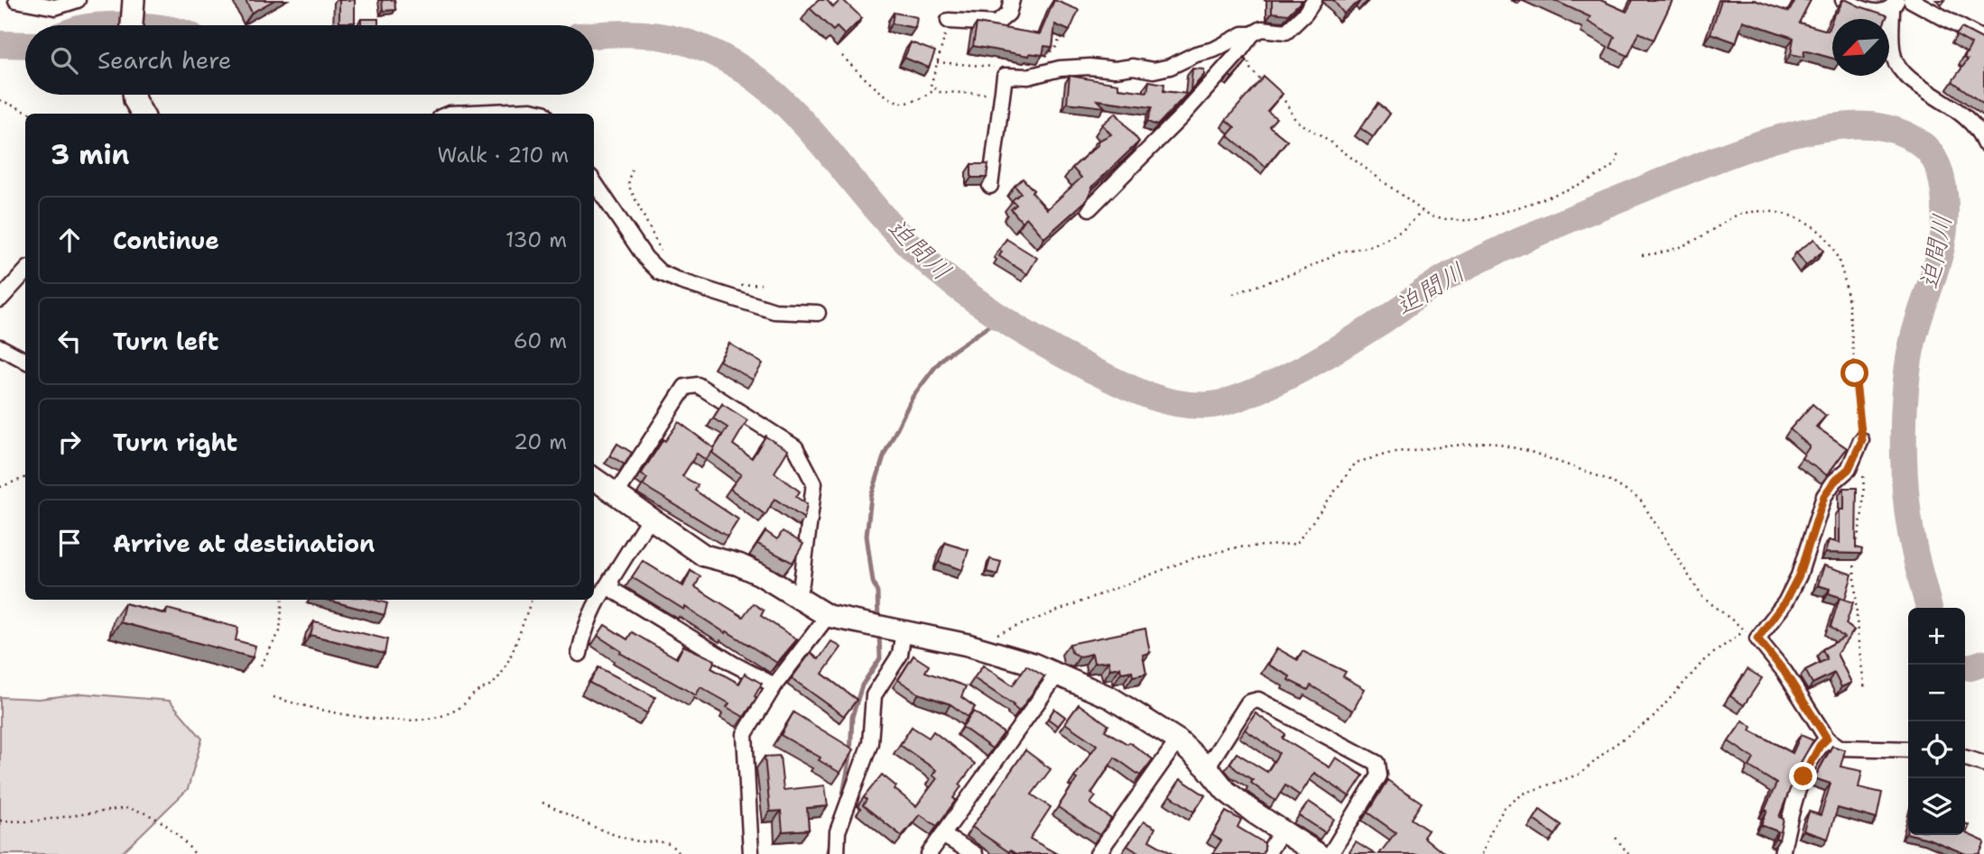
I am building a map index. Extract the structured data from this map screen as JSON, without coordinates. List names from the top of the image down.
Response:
{
  "water": ["迫間川"],
  "north": "bottom left",
  "page": {
    "search": "Search here",
    "heading": ["3 min", "Walk · 210 m"],
    "list": [
      ["Continue", "130 m"],
      ["Turn left", "60 m"],
      ["Turn right", "20 m"],
      "Arrive at destination"
    ],
    "map_buttons": ["+", "−"]
  }
}
